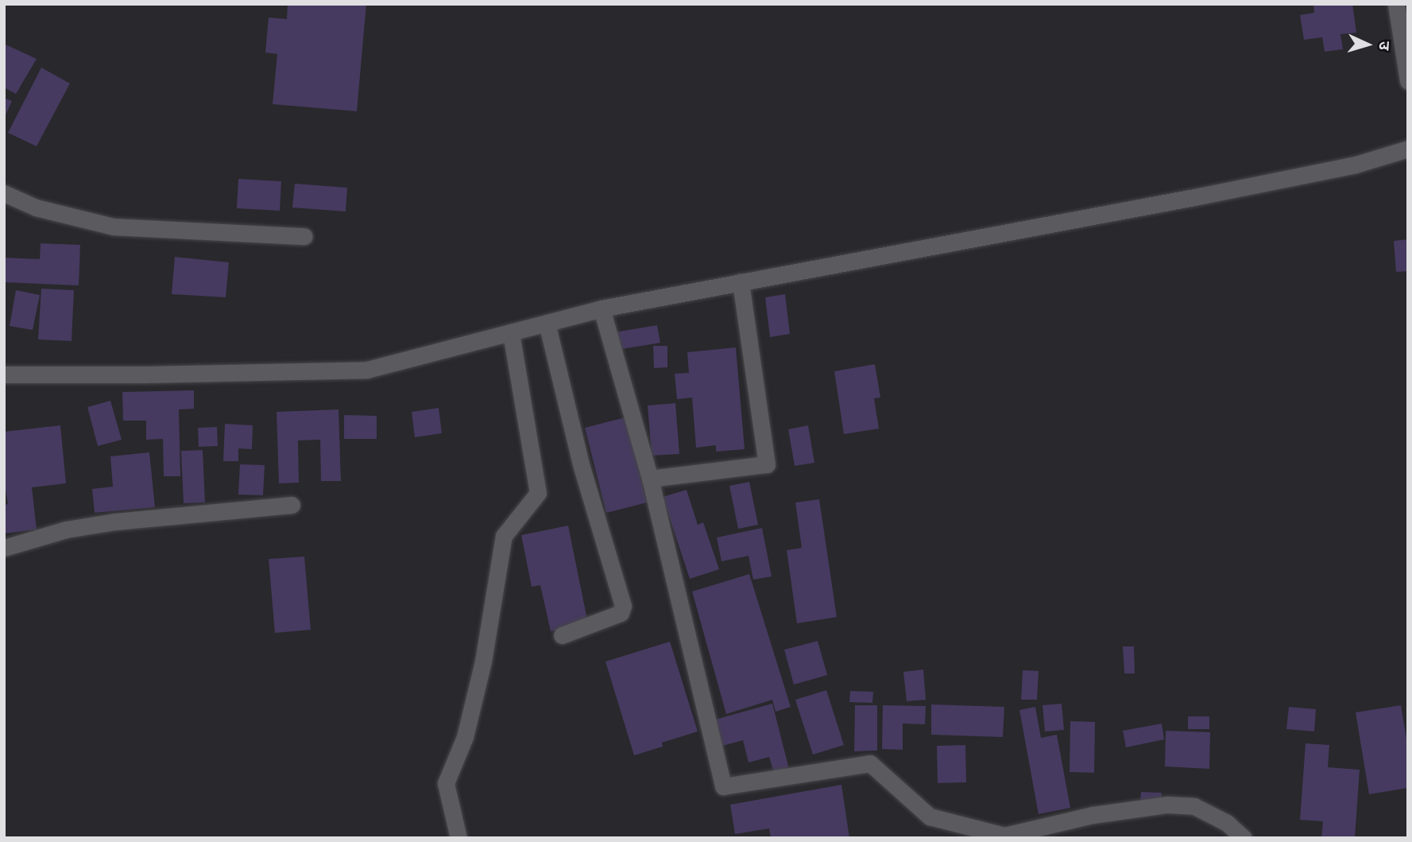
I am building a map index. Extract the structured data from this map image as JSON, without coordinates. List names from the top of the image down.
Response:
{
  "north": "right"
}
